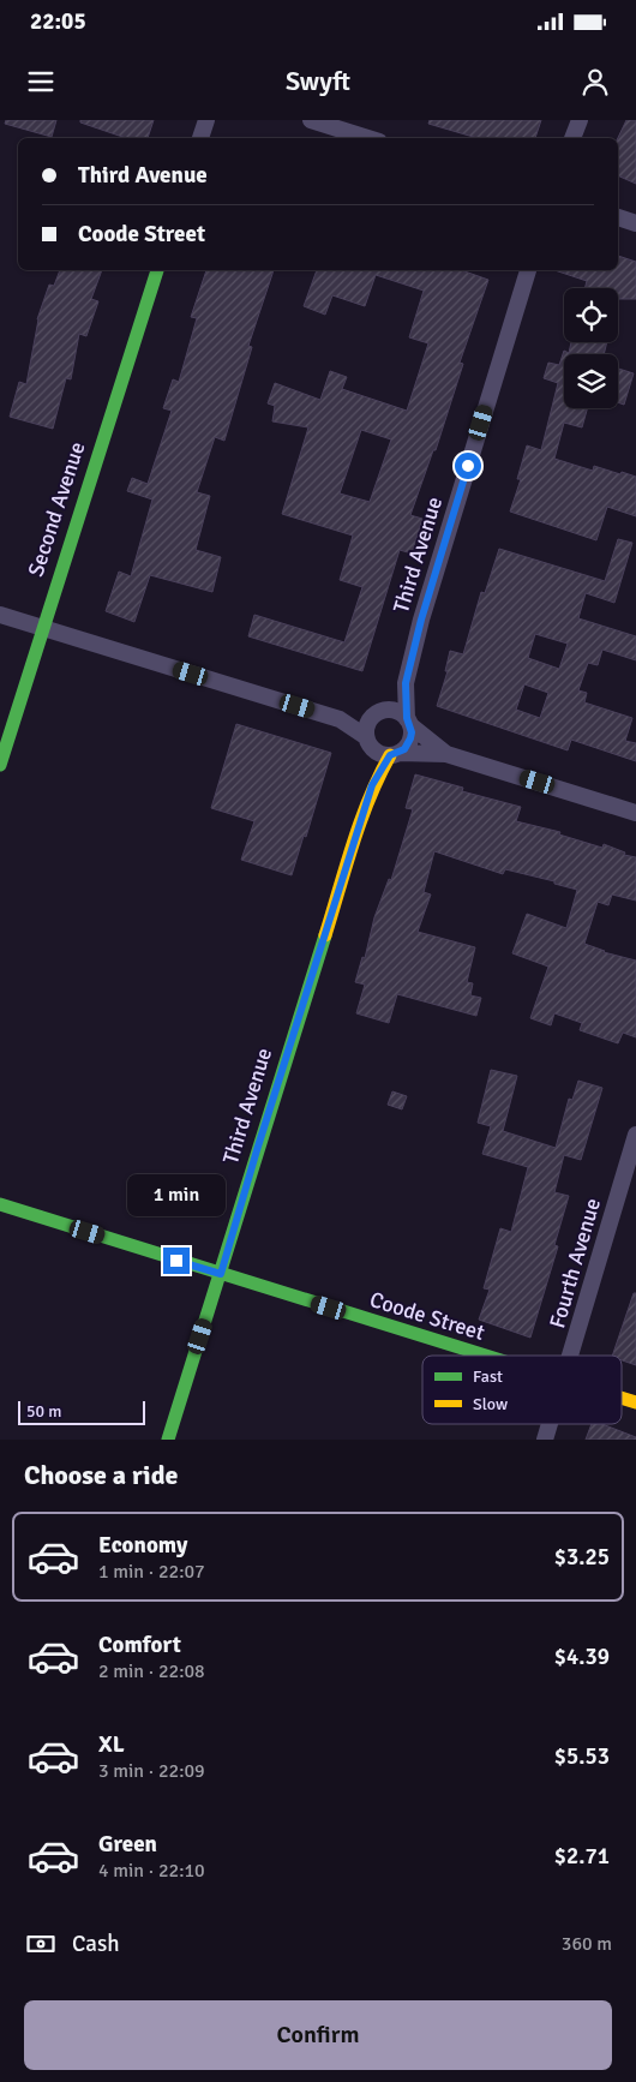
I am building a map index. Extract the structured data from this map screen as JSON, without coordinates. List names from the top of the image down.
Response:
{
  "streets": {
    "street": [
      "Second Avenue",
      "Third Avenue",
      "Fourth Avenue",
      "Coode Street"
    ]
  },
  "crossings": [
    ["Third Avenue", "Coode Street"]
  ],
  "legend": ["Fast", "Slow"],
  "scale_bar": "50 m",
  "page": {
    "status": "22:05",
    "header": "Swyft",
    "banner": ["Third Avenue", "Coode Street"],
    "bubble": "1 min",
    "scale": "50 m",
    "heading": "Choose a ride",
    "list": [
      {
        "name": "Economy",
        "note": "1 min · 22:07",
        "value": "$3.25"
      },
      {
        "name": "Comfort",
        "note": "2 min · 22:08",
        "value": "$4.39"
      },
      {
        "name": "XL",
        "note": "3 min · 22:09",
        "value": "$5.53"
      },
      {
        "name": "Green",
        "note": "4 min · 22:10",
        "value": "$2.71"
      }
    ],
    "pay": ["Cash", "360 m"],
    "buttons": "Confirm"
  }
}
